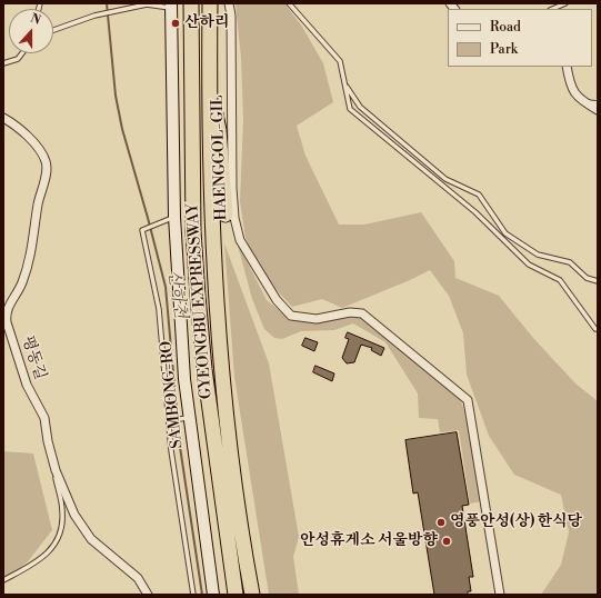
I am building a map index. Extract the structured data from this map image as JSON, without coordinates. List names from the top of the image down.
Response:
{
  "streets": {
    "highway": ["GYEONGBU EXPRESSWAY"],
    "main road": ["SAMBONG-RO"],
    "street": ["HAENGGOL-GIL", "평동길"]
  },
  "water": ["산하천"],
  "places": ["산하리", "영풍안성(상) 한식당", "안성휴게소 서울방향"],
  "legend": ["Road", "Park"],
  "north": "top"
}
